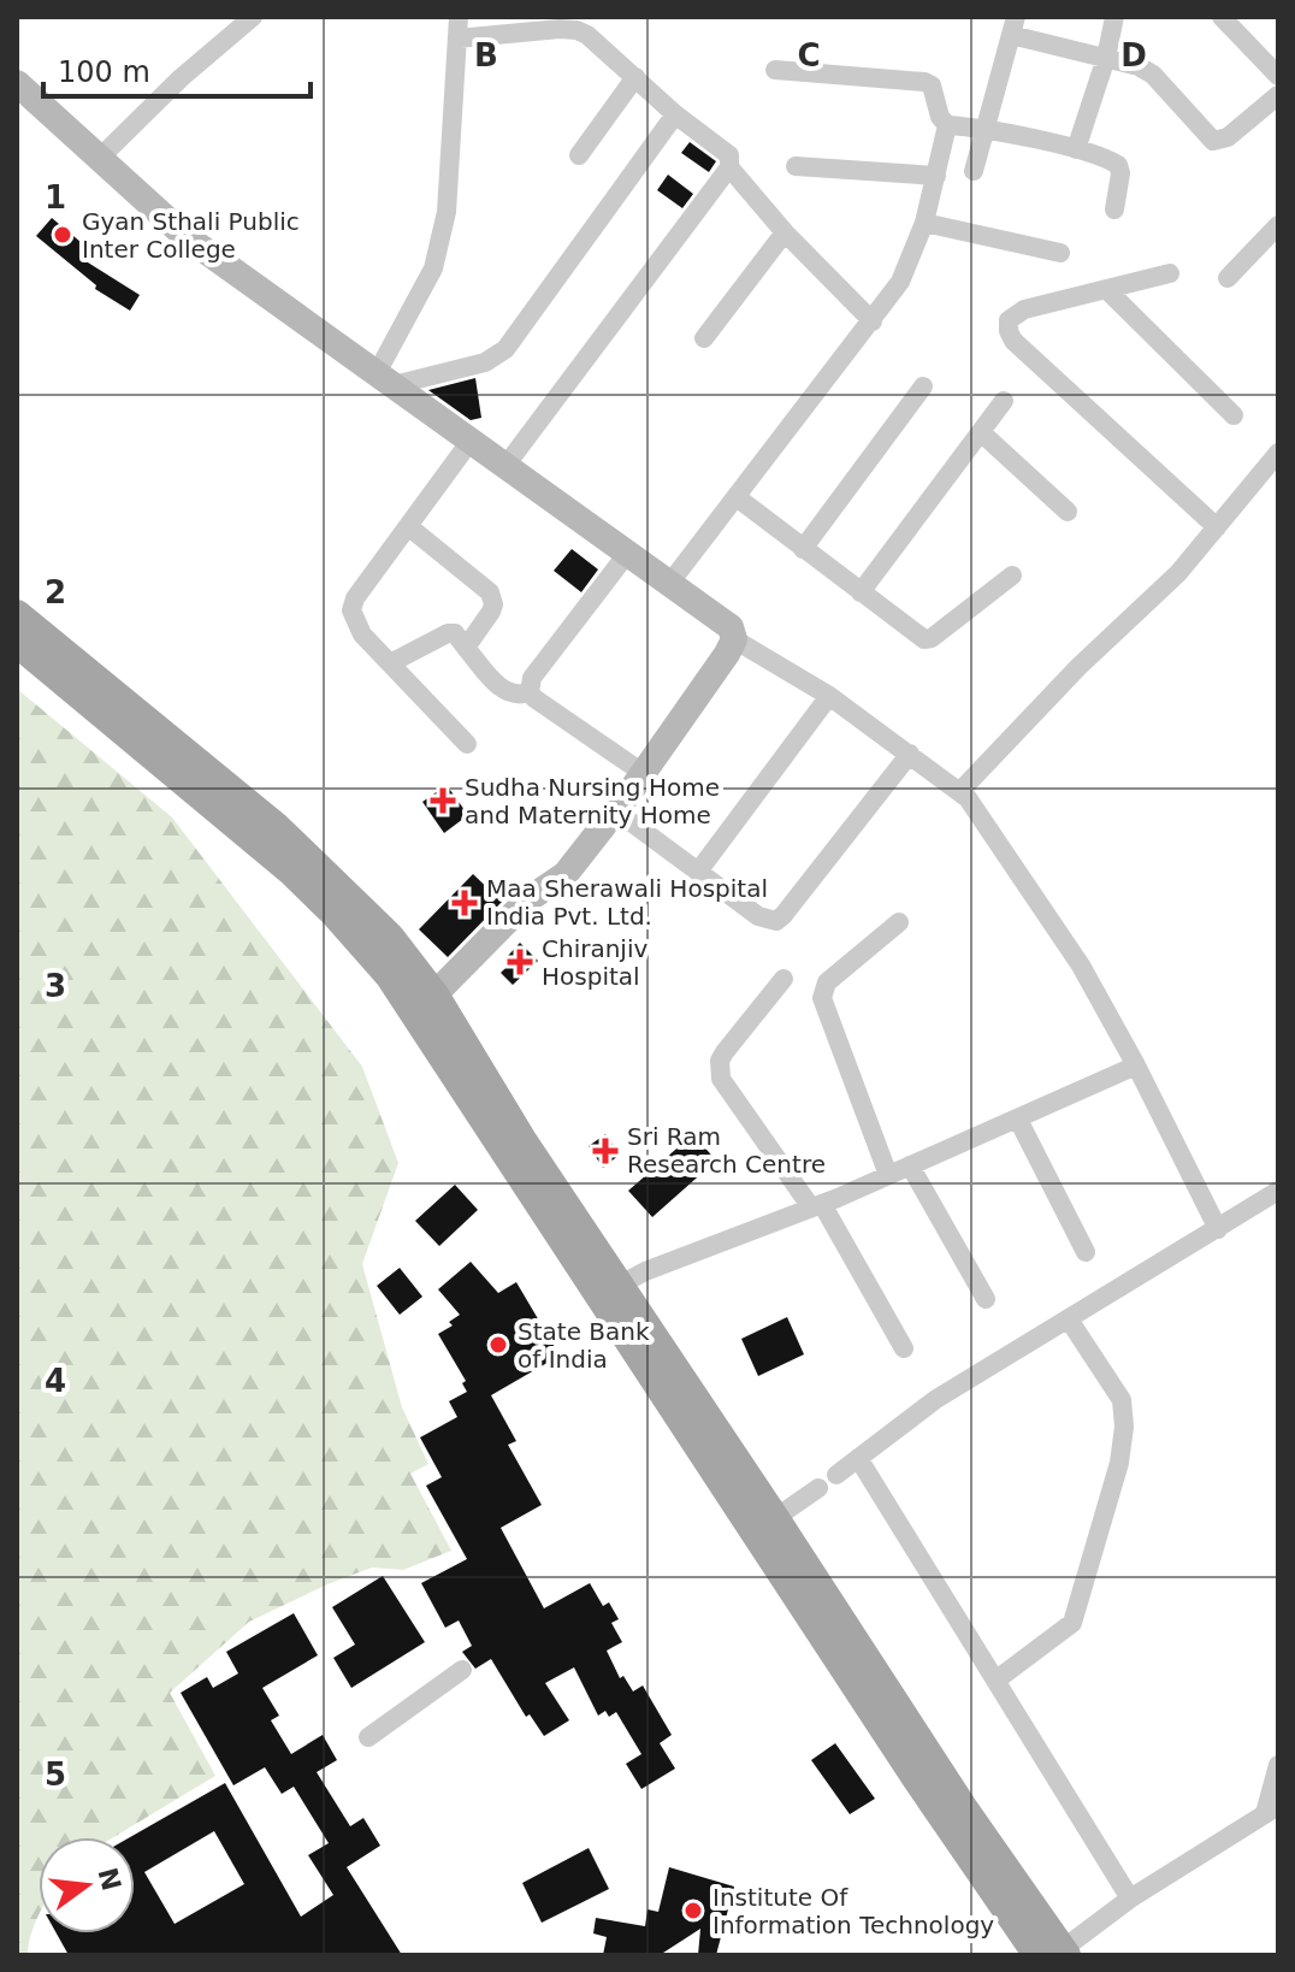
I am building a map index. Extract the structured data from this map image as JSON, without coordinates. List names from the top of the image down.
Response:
{
  "places": {
    "other": ["Gyan Sthali Public Inter College", "State Bank of India", "Institute Of Information Technology"],
    "health": [
      "Sudha Nursing Home and Maternity Home",
      "Maa Sherawali Hospital India Pvt. Ltd.",
      "Chiranjiv Hospital",
      "Sri Ram Research Centre"
    ]
  },
  "scale_bar": "100 m",
  "north": "right",
  "grid": {
    "columns": ["B", "C", "D"],
    "rows": [
      "1",
      "2",
      "3",
      "4",
      "5"
    ]
  }
}
